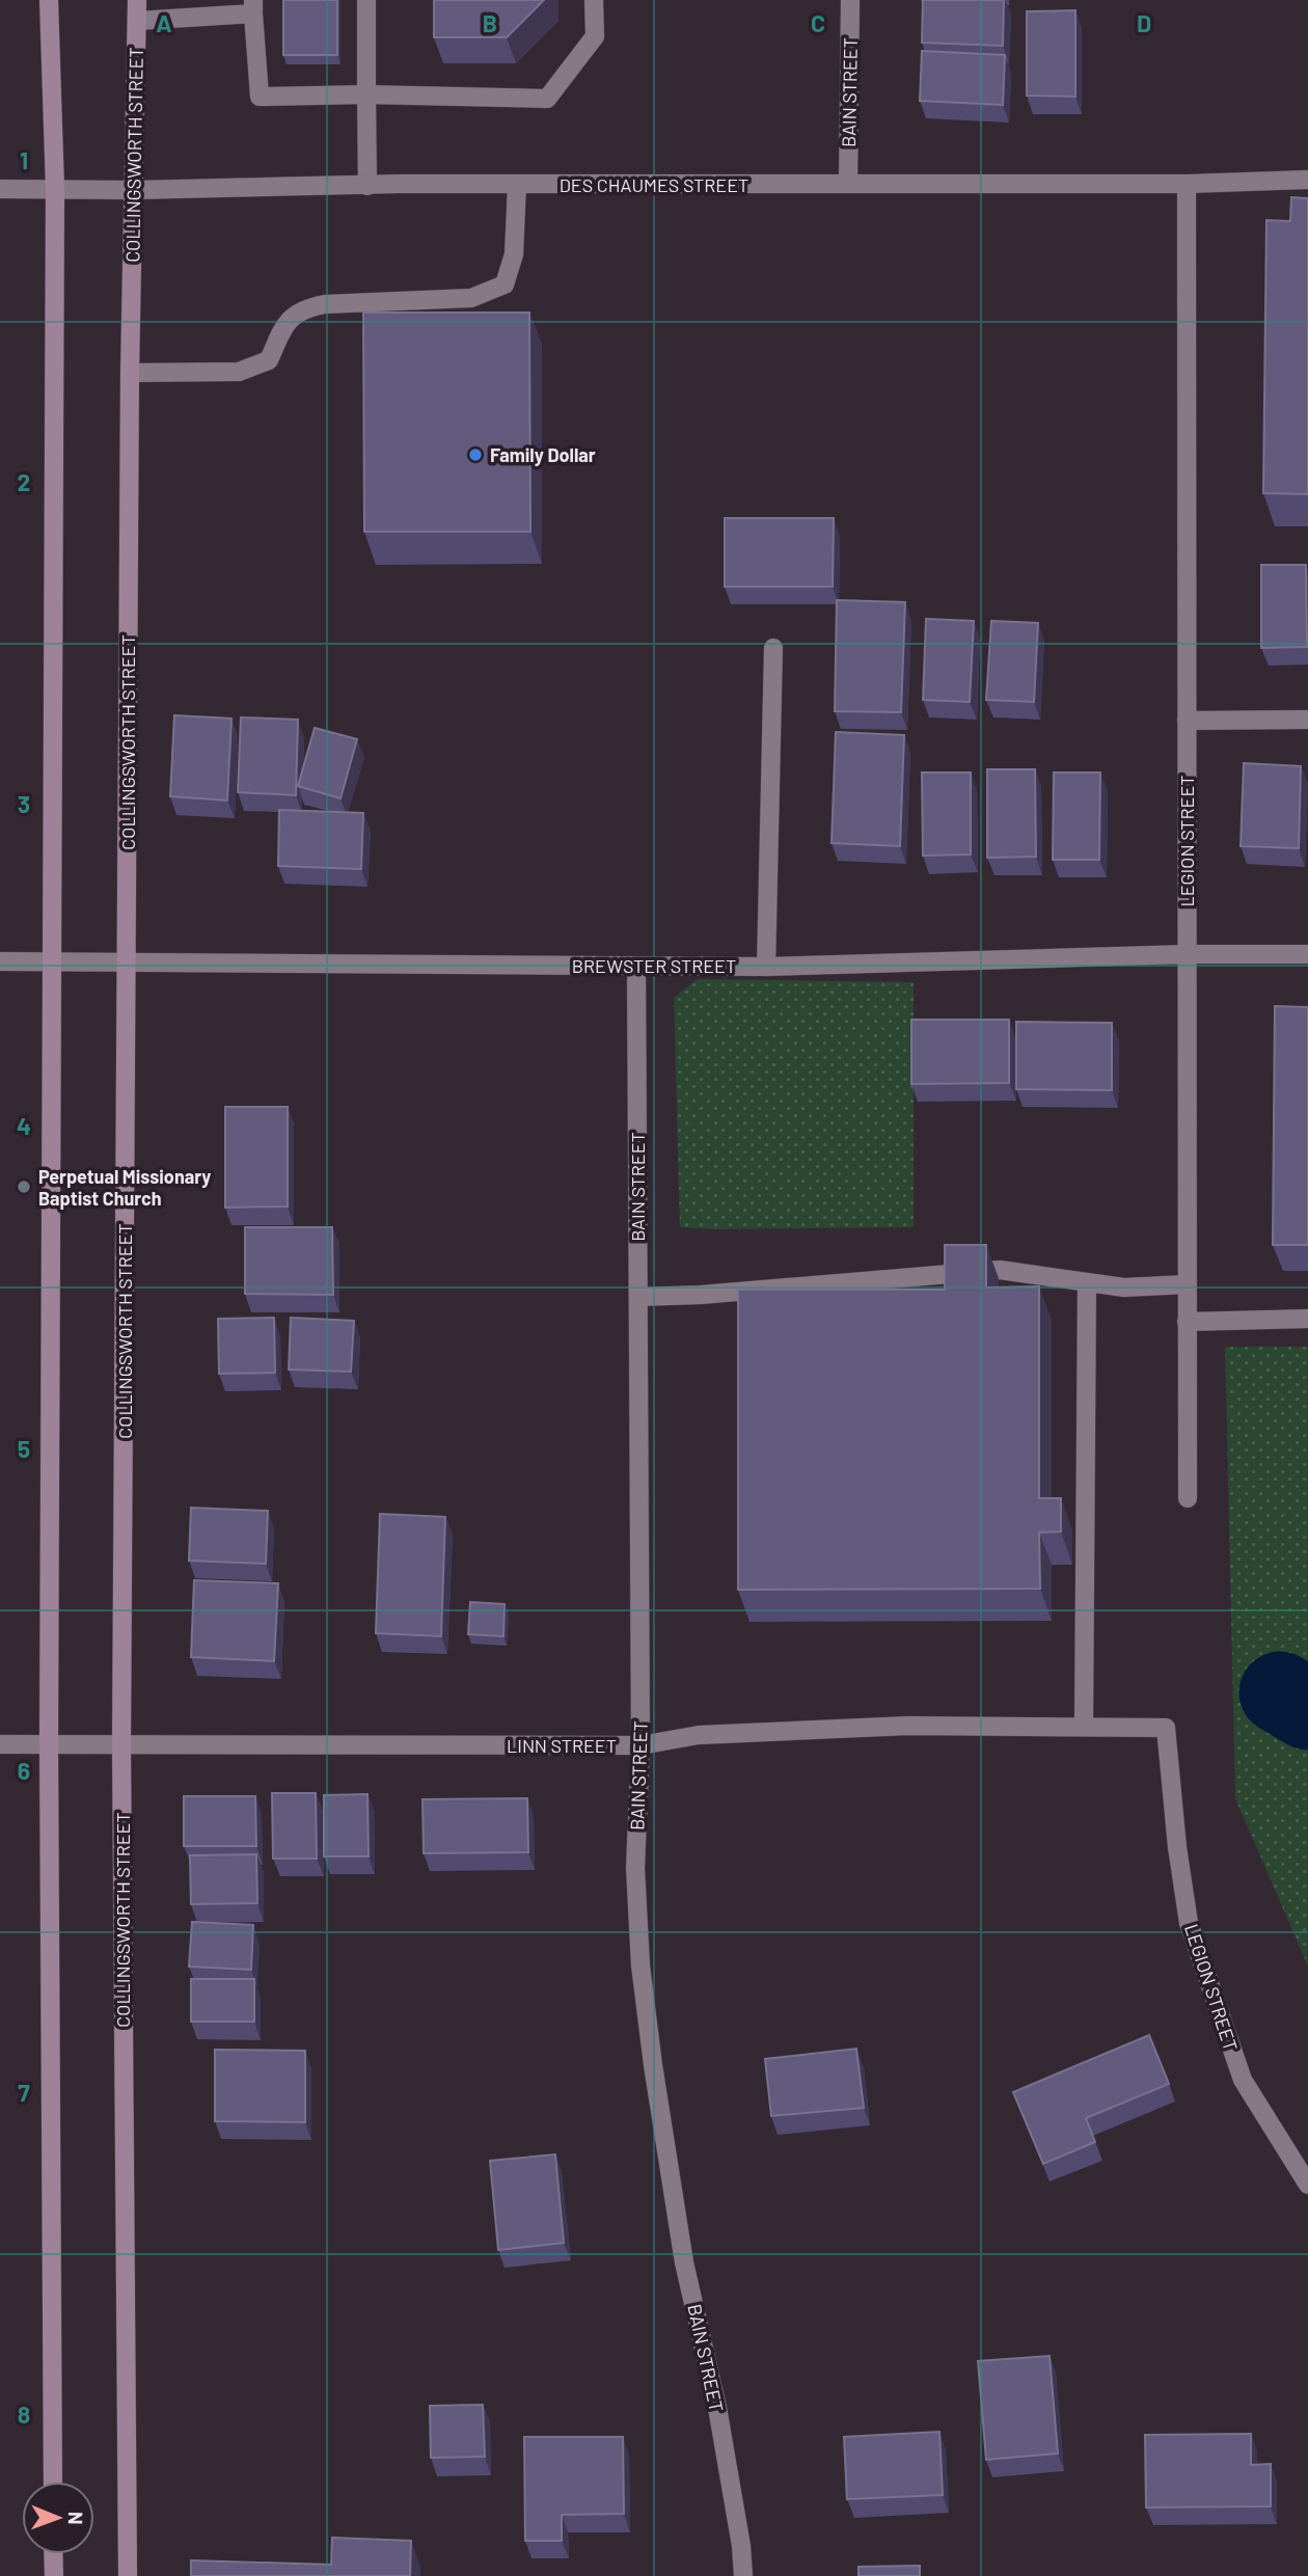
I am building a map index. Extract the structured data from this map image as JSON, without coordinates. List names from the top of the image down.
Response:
{
  "streets": {
    "main road": ["COLLINGSWORTH STREET"],
    "street": [
      "BAIN STREET",
      "DES CHAUMES STREET",
      "LEGION STREET",
      "BREWSTER STREET",
      "LINN STREET"
    ]
  },
  "crossings": [
    ["BAIN STREET", "DES CHAUMES STREET"],
    ["BAIN STREET", "BREWSTER STREET"],
    ["BAIN STREET", "LINN STREET"],
    ["COLLINGSWORTH STREET", "DES CHAUMES STREET"],
    ["COLLINGSWORTH STREET", "BREWSTER STREET"],
    ["COLLINGSWORTH STREET", "LINN STREET"],
    ["DES CHAUMES STREET", "LEGION STREET"],
    ["LEGION STREET", "BREWSTER STREET"],
    ["LEGION STREET", "LINN STREET"]
  ],
  "places": ["Family Dollar", "Perpetual Missionary Baptist Church"],
  "north": "right",
  "grid": {
    "columns": [
      "A",
      "B",
      "C",
      "D"
    ],
    "rows": [
      "1",
      "2",
      "3",
      "4",
      "5",
      "6",
      "7",
      "8"
    ]
  }
}
